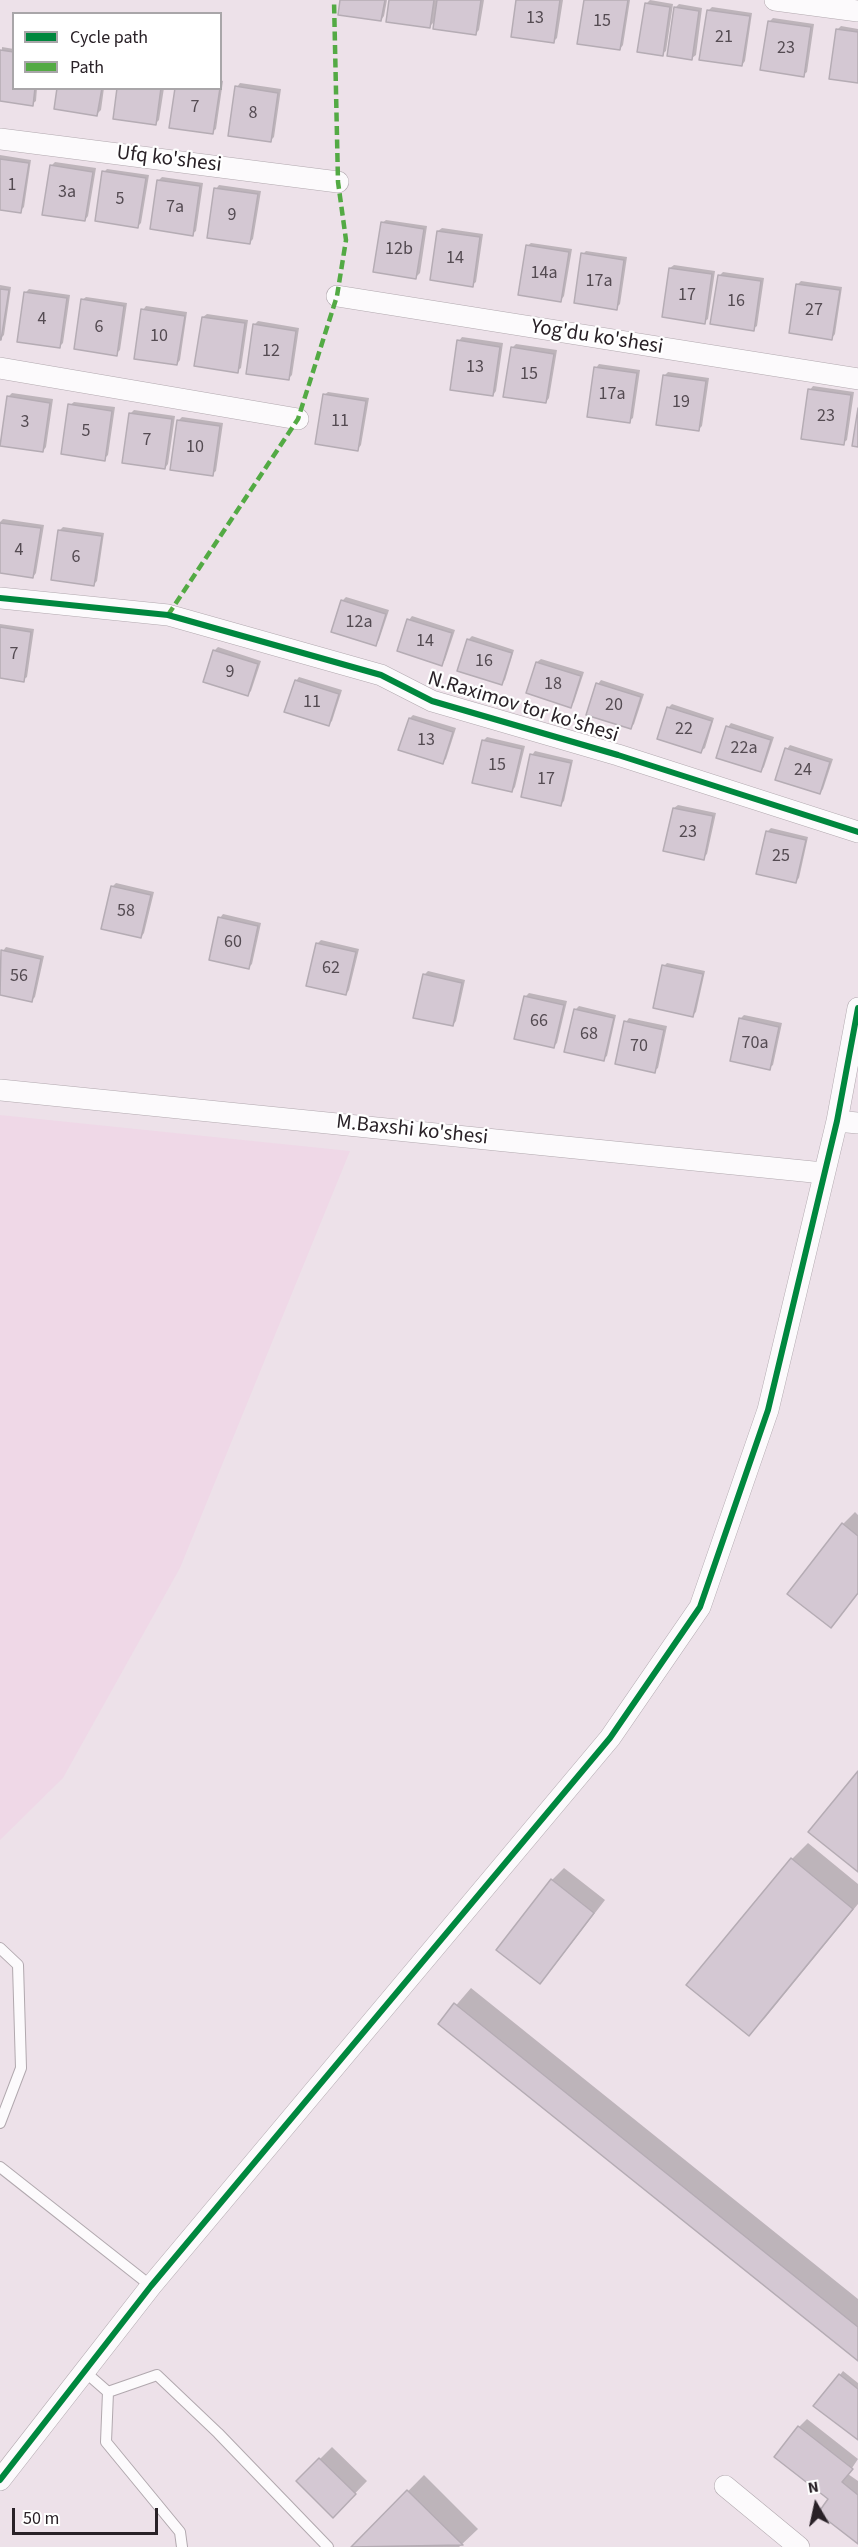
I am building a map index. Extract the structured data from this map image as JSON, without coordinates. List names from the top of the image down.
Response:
{
  "streets": {
    "street": [
      "Ufq ko'shesi",
      "Yog'du ko'shesi",
      "N.Raximov tor ko'shesi",
      "M.Baxshi ko'shesi"
    ]
  },
  "house_numbers": [
    "13",
    "15",
    "21",
    "23",
    "7",
    "8",
    "1",
    "3a",
    "5",
    "7a",
    "9",
    "12b",
    "14",
    "14a",
    "17a",
    "17",
    "16",
    "27",
    "4",
    "6",
    "10",
    "12",
    "13",
    "15",
    "17a",
    "19",
    "23",
    "11",
    "3",
    "5",
    "7",
    "10",
    "4",
    "6",
    "12a",
    "14",
    "7",
    "16",
    "9",
    "18",
    "11",
    "20",
    "22",
    "13",
    "22a",
    "15",
    "24",
    "17",
    "23",
    "25",
    "58",
    "60",
    "62",
    "56",
    "66",
    "68",
    "70a",
    "70"
  ],
  "legend": ["Cycle path", "Path"],
  "scale_bar": "50 m",
  "north": "top"
}
